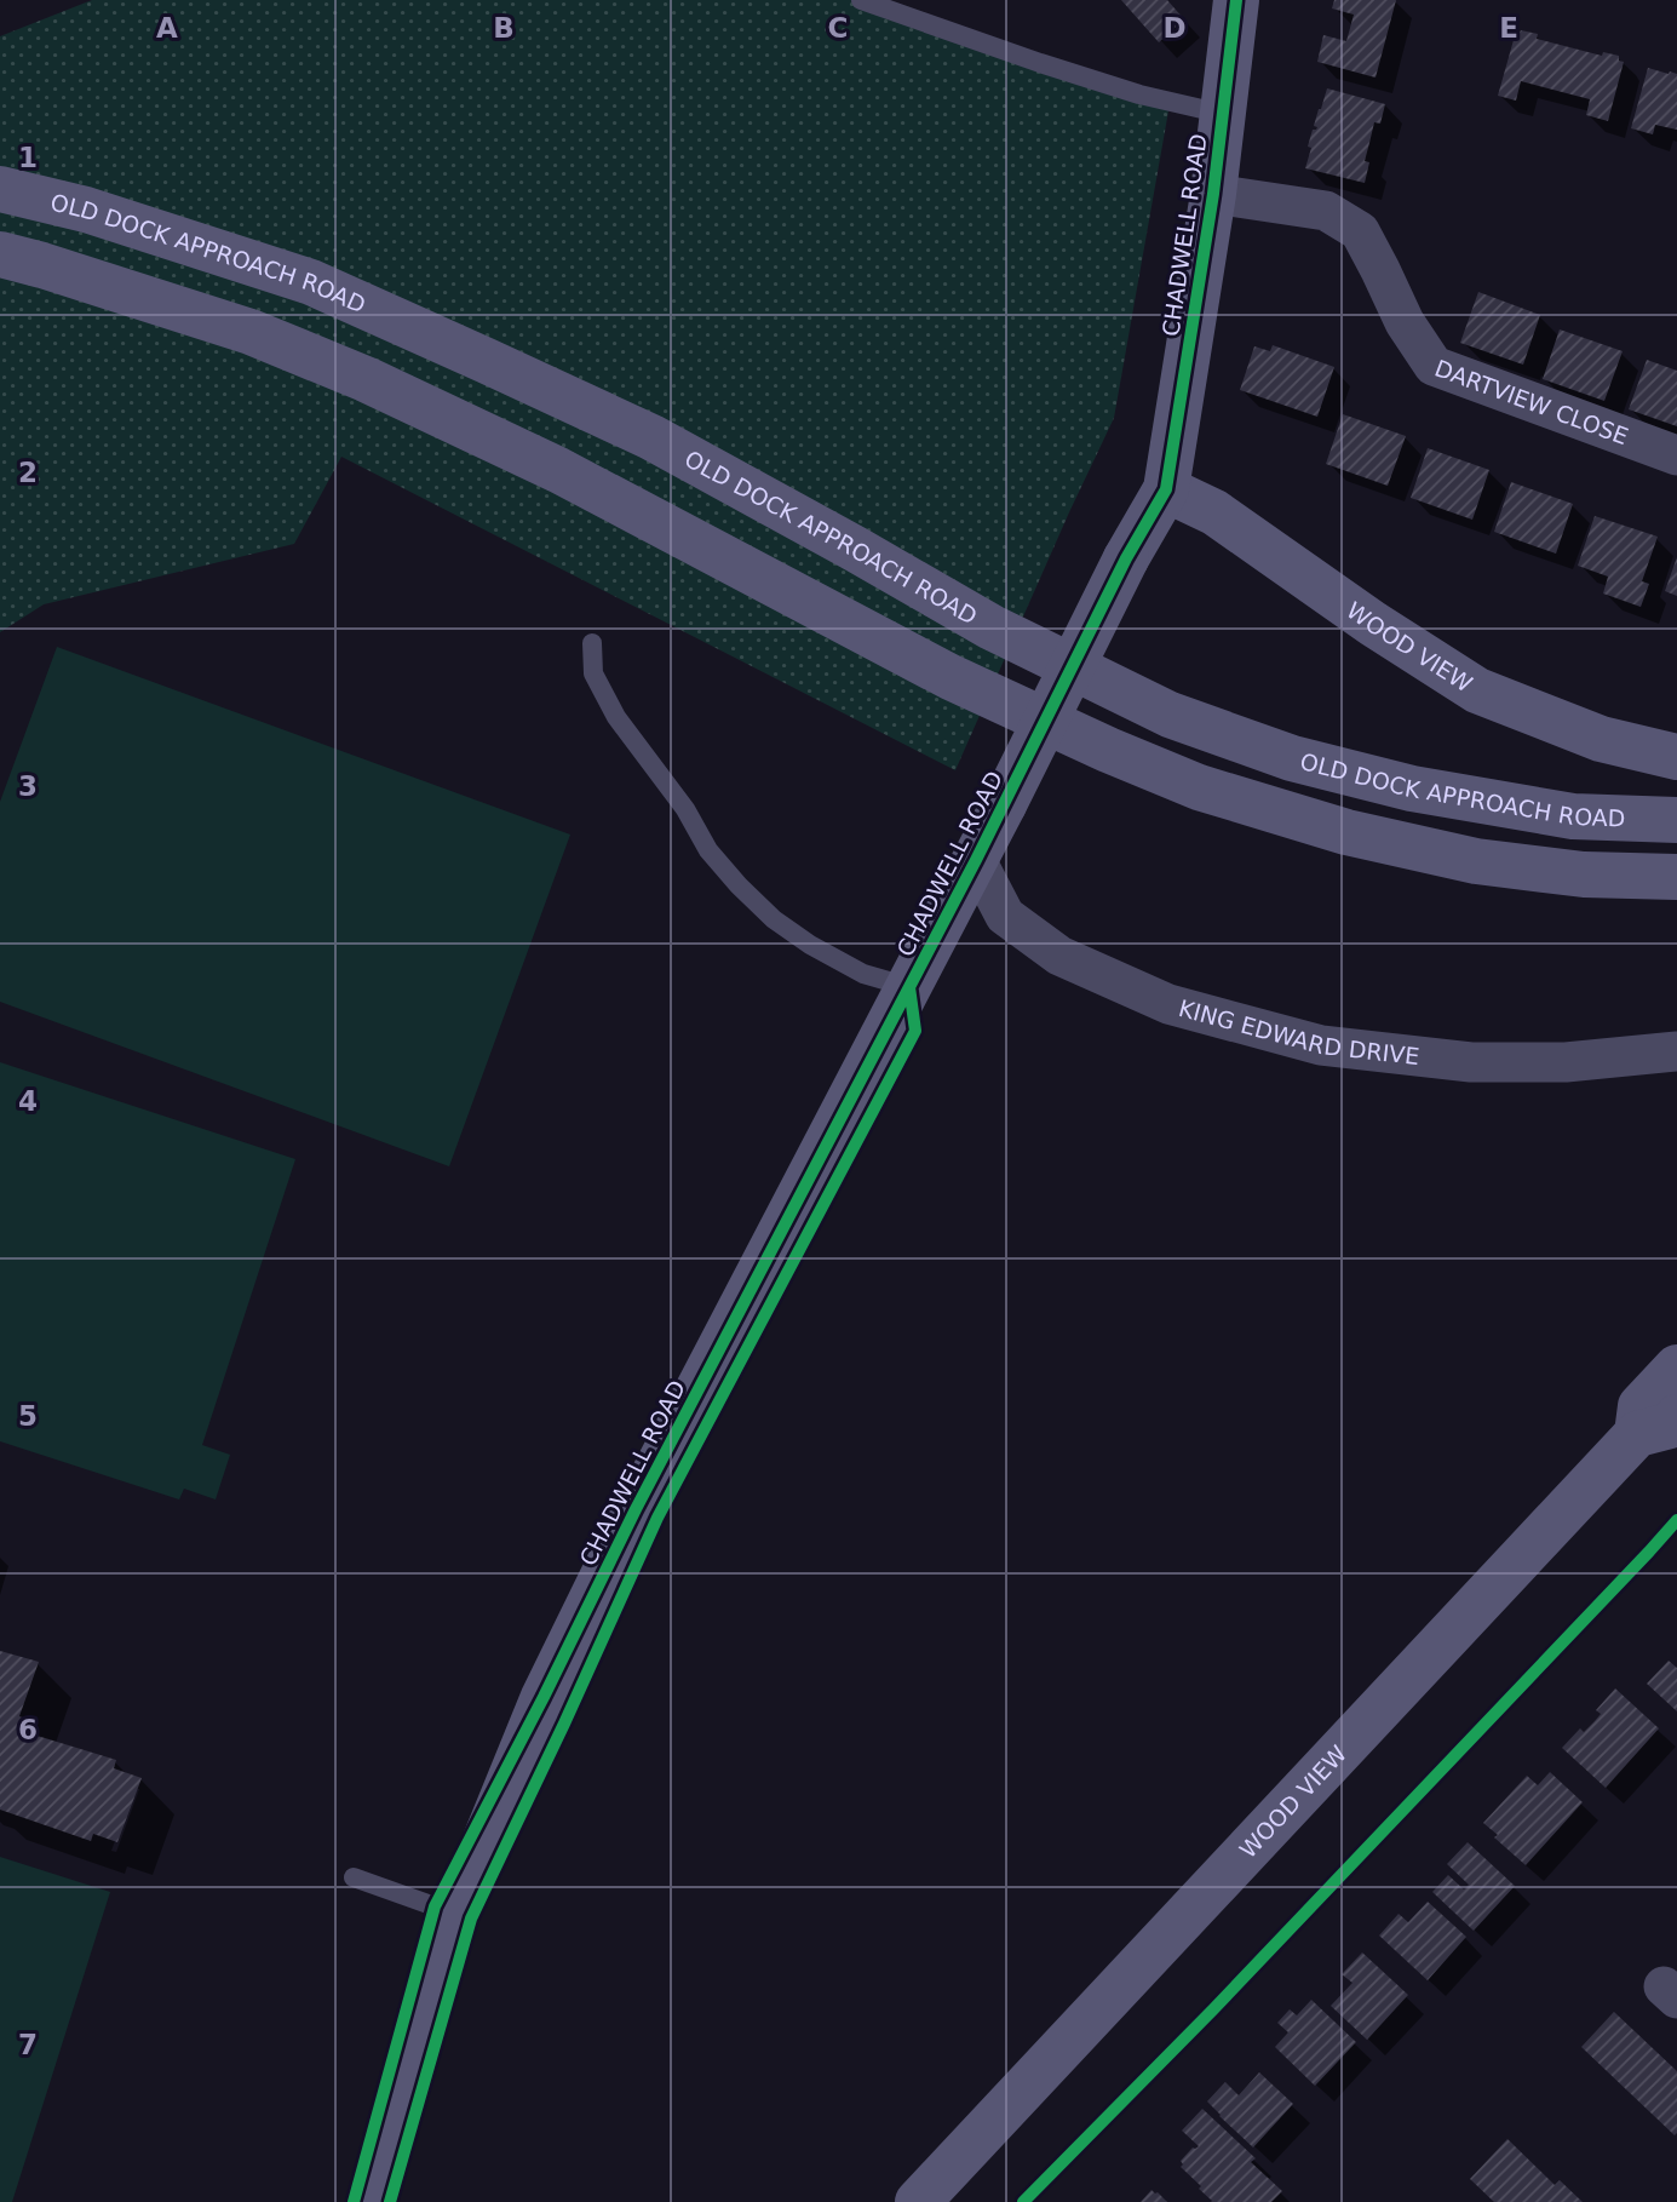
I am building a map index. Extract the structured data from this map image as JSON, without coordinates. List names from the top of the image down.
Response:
{
  "streets": {
    "street": [
      "CHADWELL ROAD",
      "OLD DOCK APPROACH ROAD",
      "DARTVIEW CLOSE",
      "WOOD VIEW",
      "KING EDWARD DRIVE"
    ]
  },
  "crossings": [
    ["CHADWELL ROAD", "DARTVIEW CLOSE"],
    ["CHADWELL ROAD", "WOOD VIEW"],
    ["CHADWELL ROAD", "KING EDWARD DRIVE"]
  ],
  "grid": {
    "columns": [
      "A",
      "B",
      "C",
      "D",
      "E"
    ],
    "rows": [
      "1",
      "2",
      "3",
      "4",
      "5",
      "6",
      "7"
    ]
  }
}
